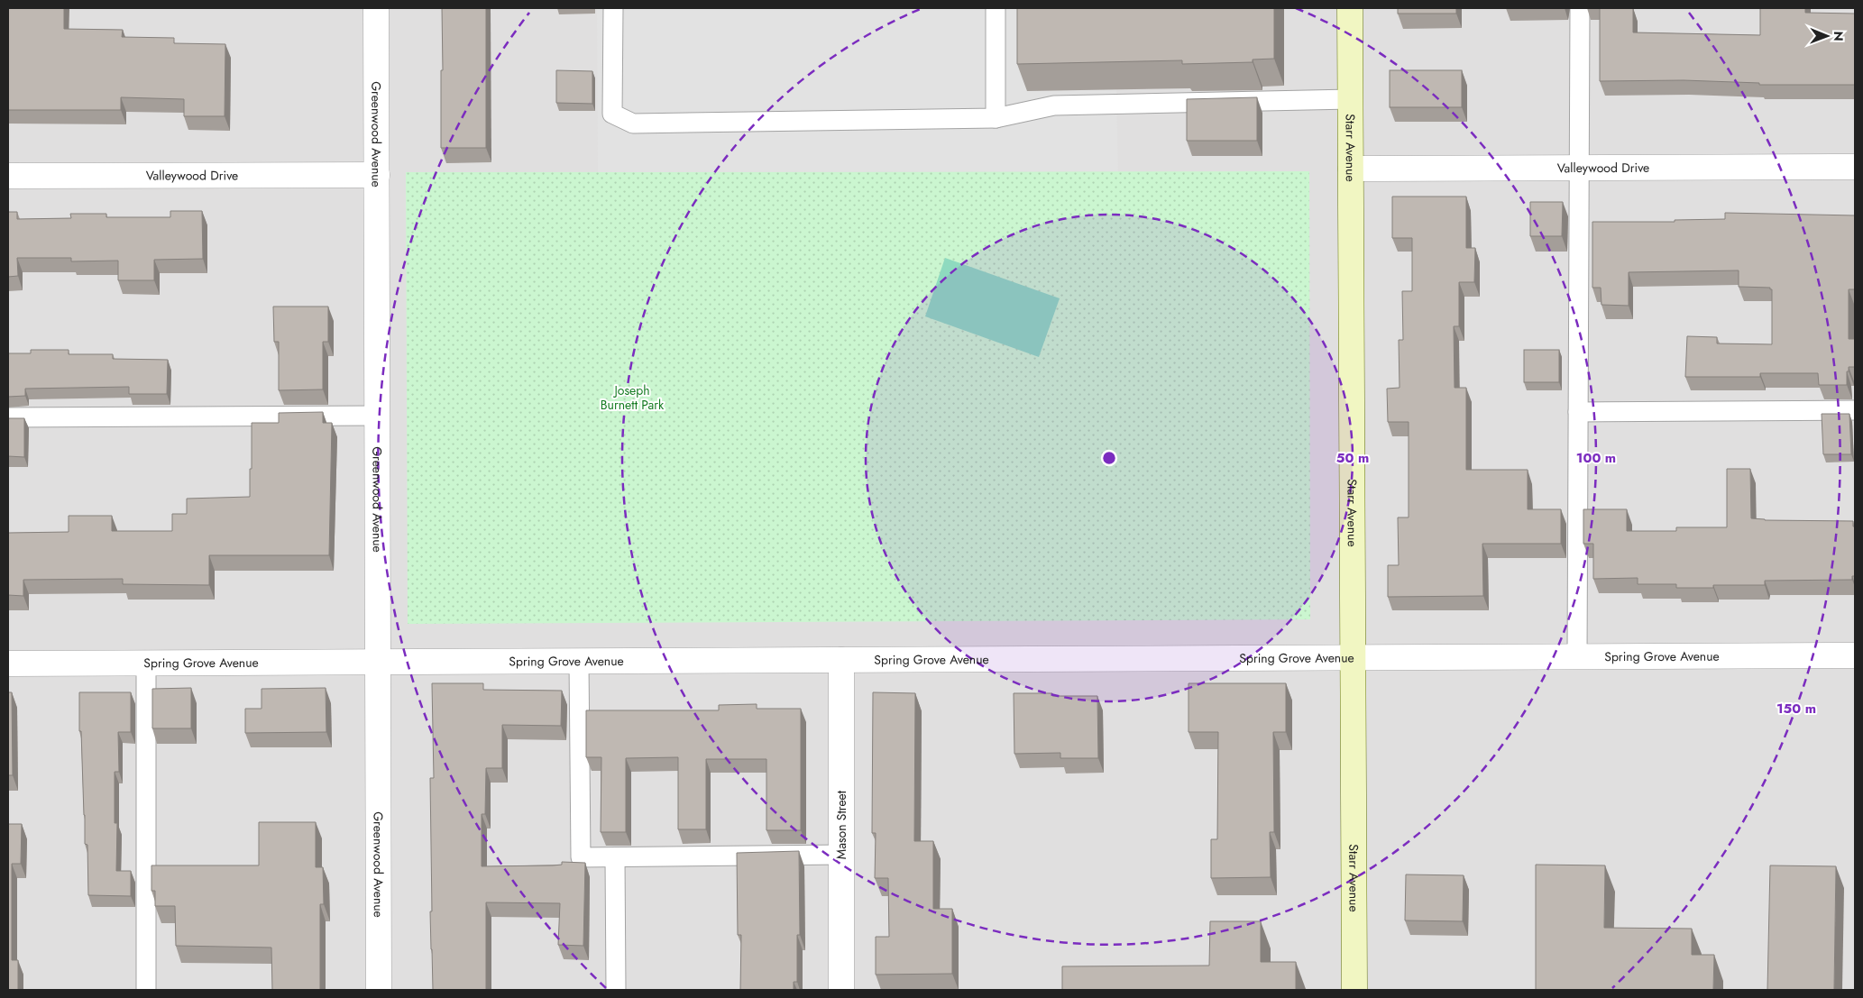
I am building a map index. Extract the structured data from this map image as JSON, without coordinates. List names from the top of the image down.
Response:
{
  "streets": {
    "main road": ["Starr Avenue"],
    "street": [
      "Greenwood Avenue",
      "Valleywood Drive",
      "Spring Grove Avenue",
      "Mason Street"
    ]
  },
  "crossings": [
    ["Greenwood Avenue", "Valleywood Drive"],
    ["Greenwood Avenue", "Spring Grove Avenue"],
    ["Starr Avenue", "Valleywood Drive"],
    ["Starr Avenue", "Spring Grove Avenue"],
    ["Spring Grove Avenue", "Mason Street"]
  ],
  "parks": ["Joseph Burnett Park"],
  "north": "right",
  "rings": ["50 m", "100 m", "150 m"]
}
